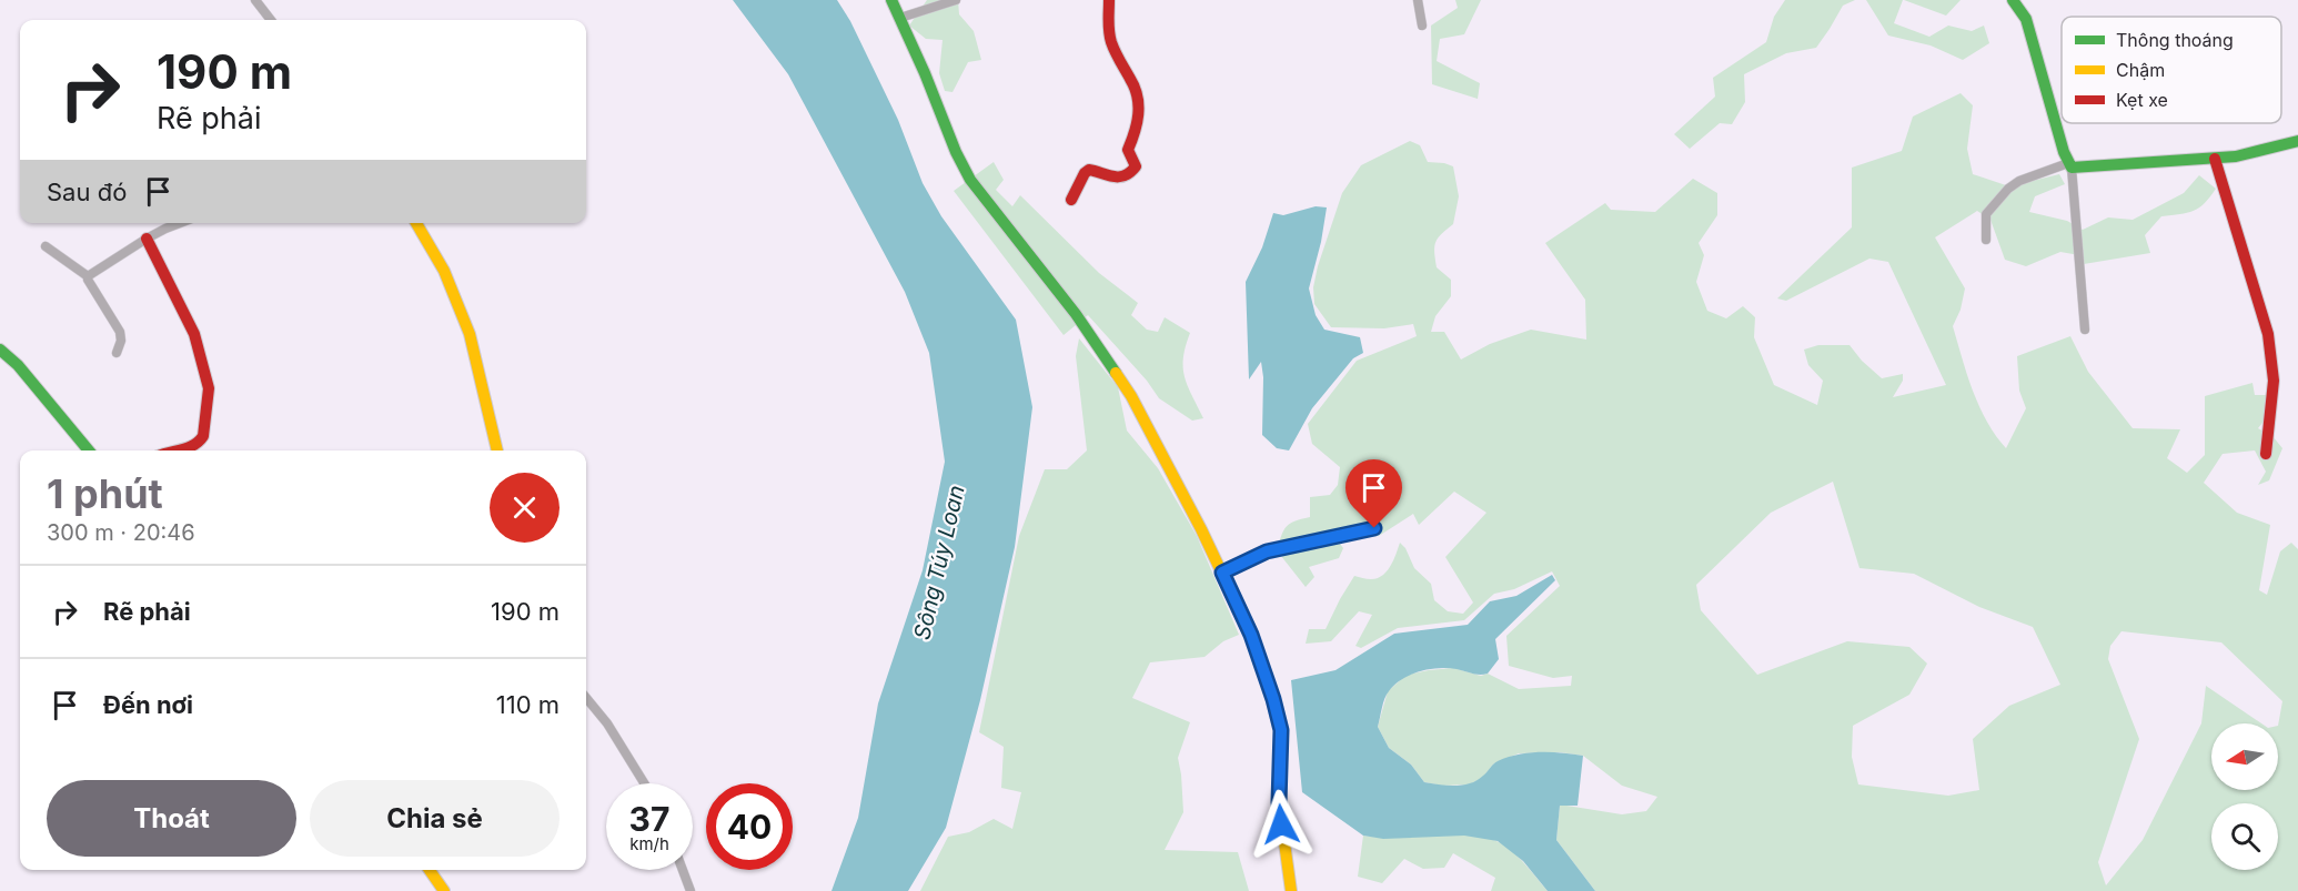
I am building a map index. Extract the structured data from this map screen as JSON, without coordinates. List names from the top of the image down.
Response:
{
  "water": ["Sông Túy Loan"],
  "legend": ["Thông thoáng", "Chậm", "Kẹt xe"],
  "north": "left",
  "page": {
    "turn": ["190 m", "Rẽ phải"],
    "then": "Sau đó",
    "heading": ["1 phút", "300 m · 20:46"],
    "list": [
      {
        "name": "Rẽ phải",
        "value": "190 m"
      },
      {
        "name": "Đến nơi",
        "value": "110 m"
      }
    ],
    "buttons": ["Thoát", "Chia sẻ"],
    "speed": "37 km/h",
    "limit": "40"
  }
}
